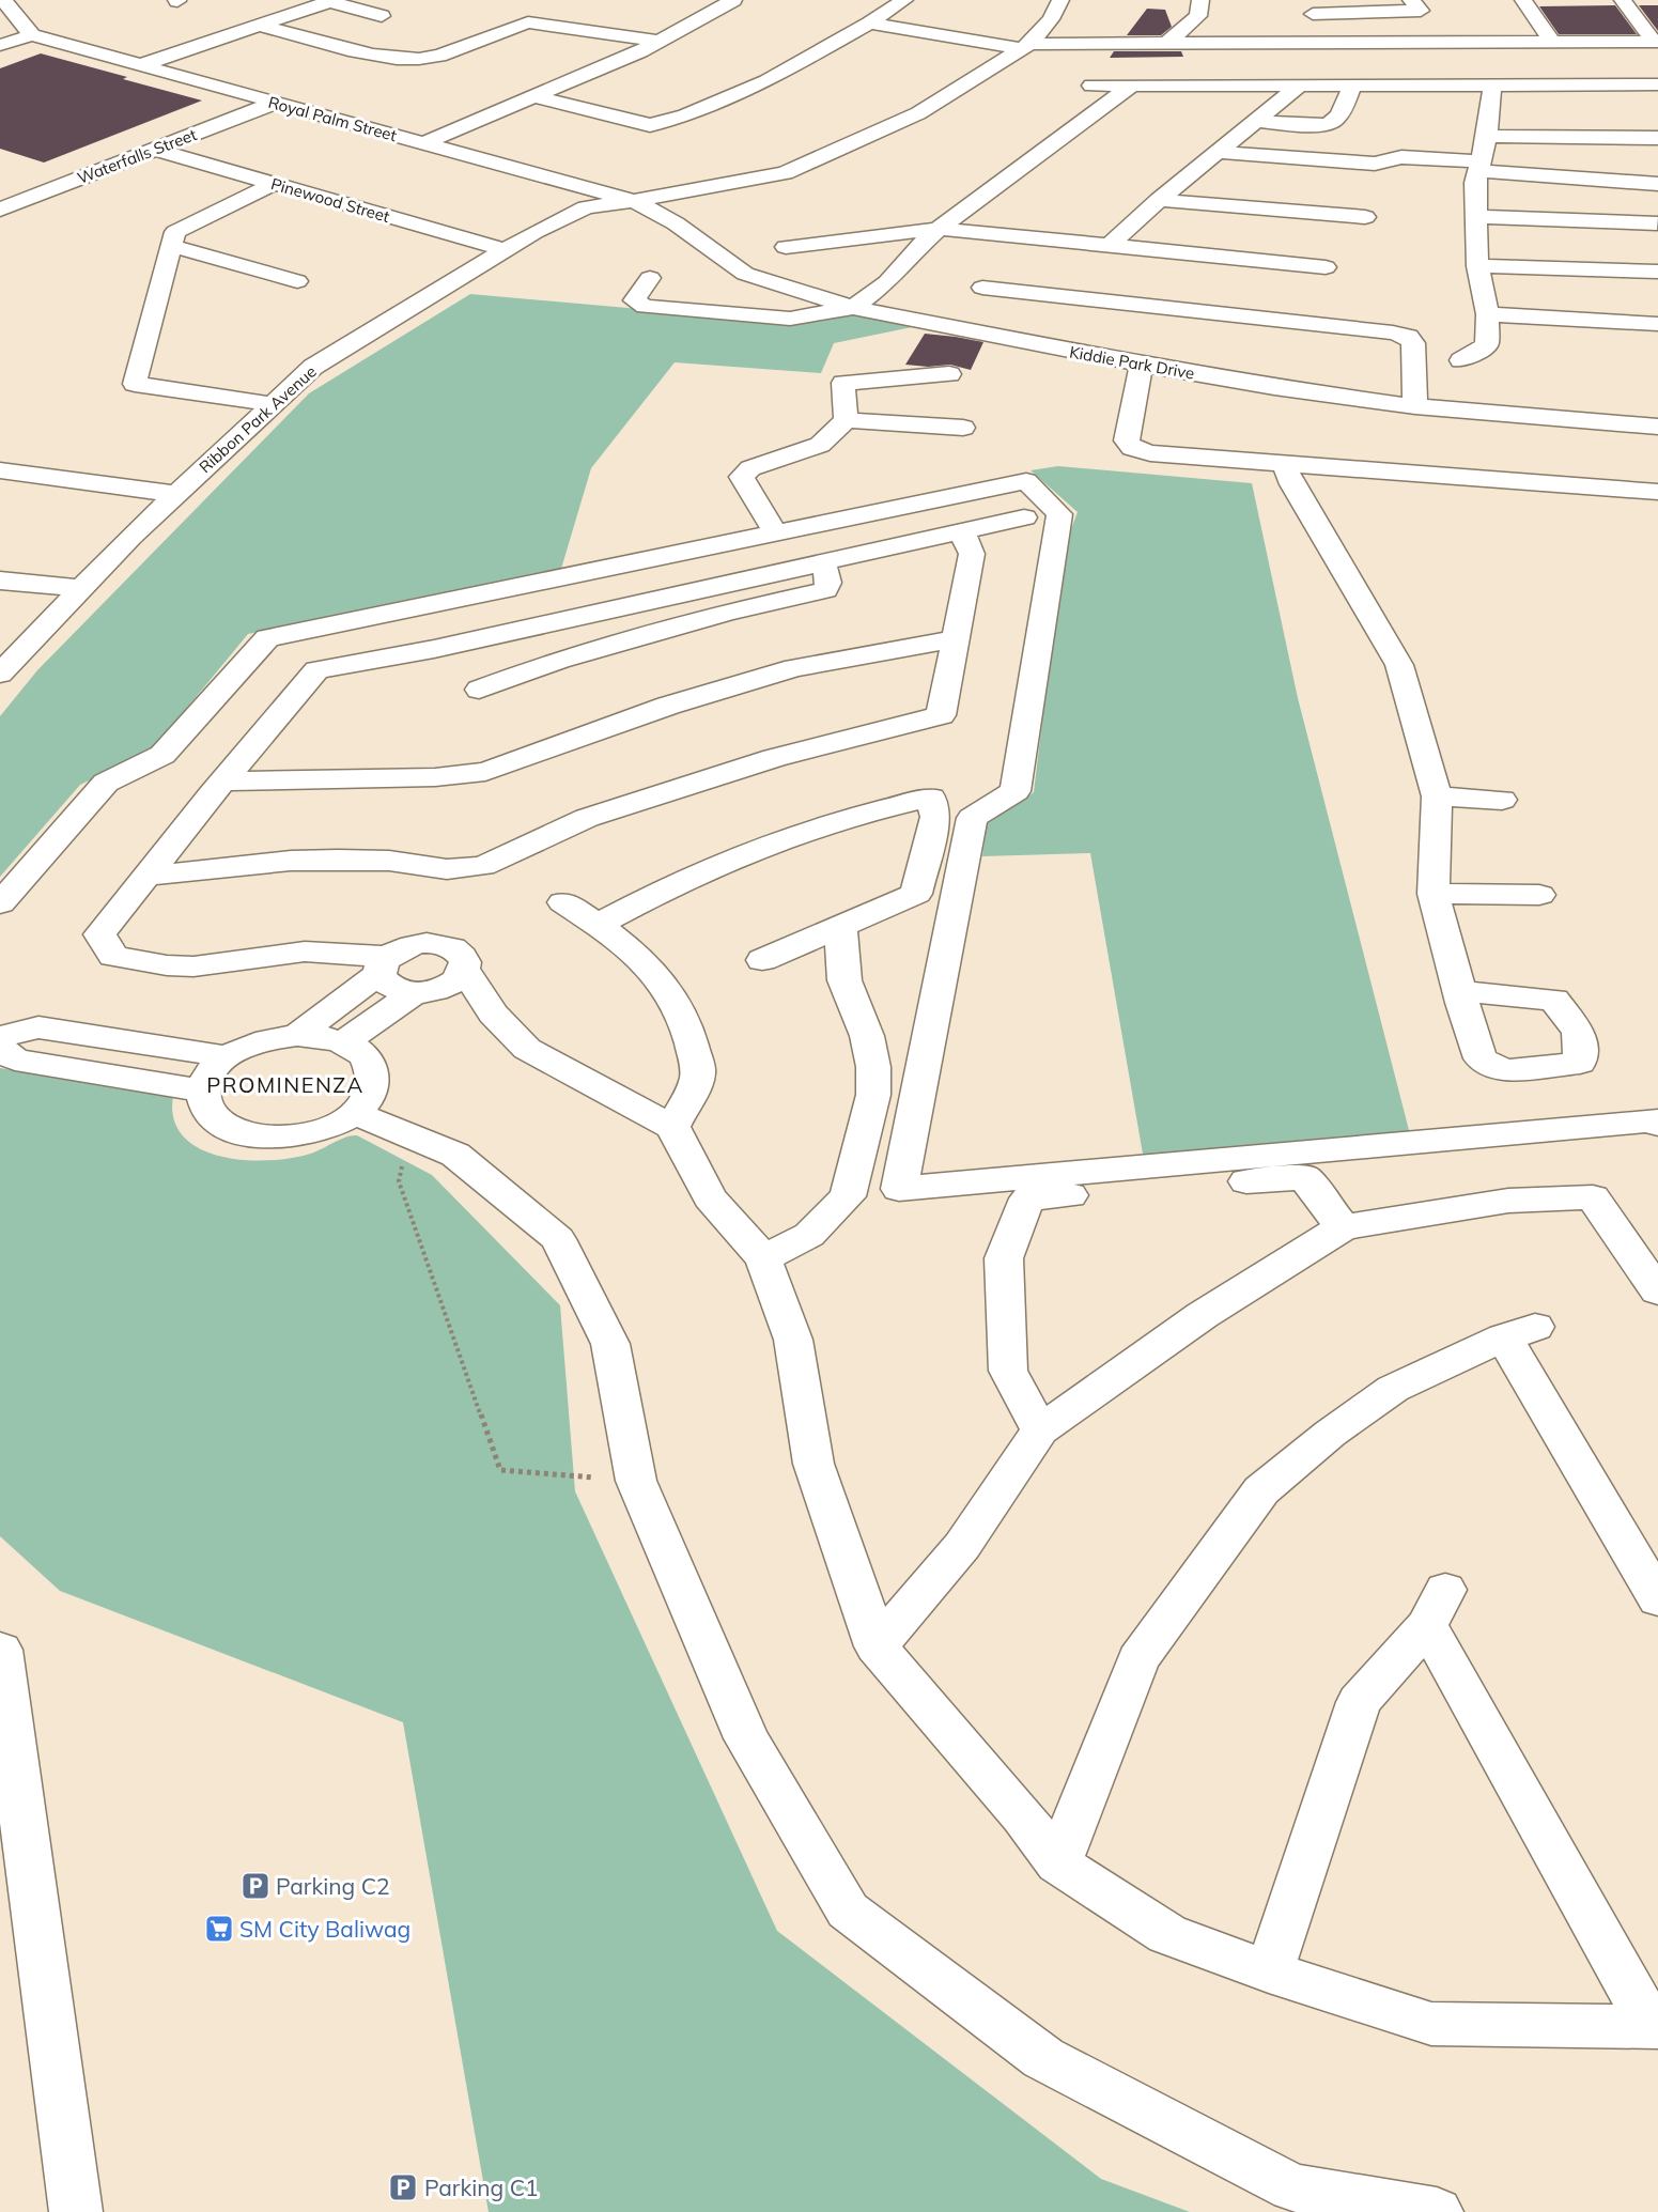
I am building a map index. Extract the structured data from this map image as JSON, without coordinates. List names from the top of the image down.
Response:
{
  "streets": {
    "street": [
      "Royal Palm Street",
      "Waterfalls Street",
      "Pinewood Street",
      "Kiddie Park Drive",
      "Ribbon Park Avenue"
    ]
  },
  "crossings": [
    ["Royal Palm Street", "Waterfalls Street"],
    ["Royal Palm Street", "Kiddie Park Drive"],
    ["Royal Palm Street", "Ribbon Park Avenue"],
    ["Waterfalls Street", "Pinewood Street"],
    ["Pinewood Street", "Ribbon Park Avenue"],
    ["Kiddie Park Drive", "Ribbon Park Avenue"]
  ],
  "districts": ["PROMINENZA"],
  "places": {
    "parking": ["Parking C2", "Parking C1"],
    "supermarket": ["SM City Baliwag"]
  }
}
